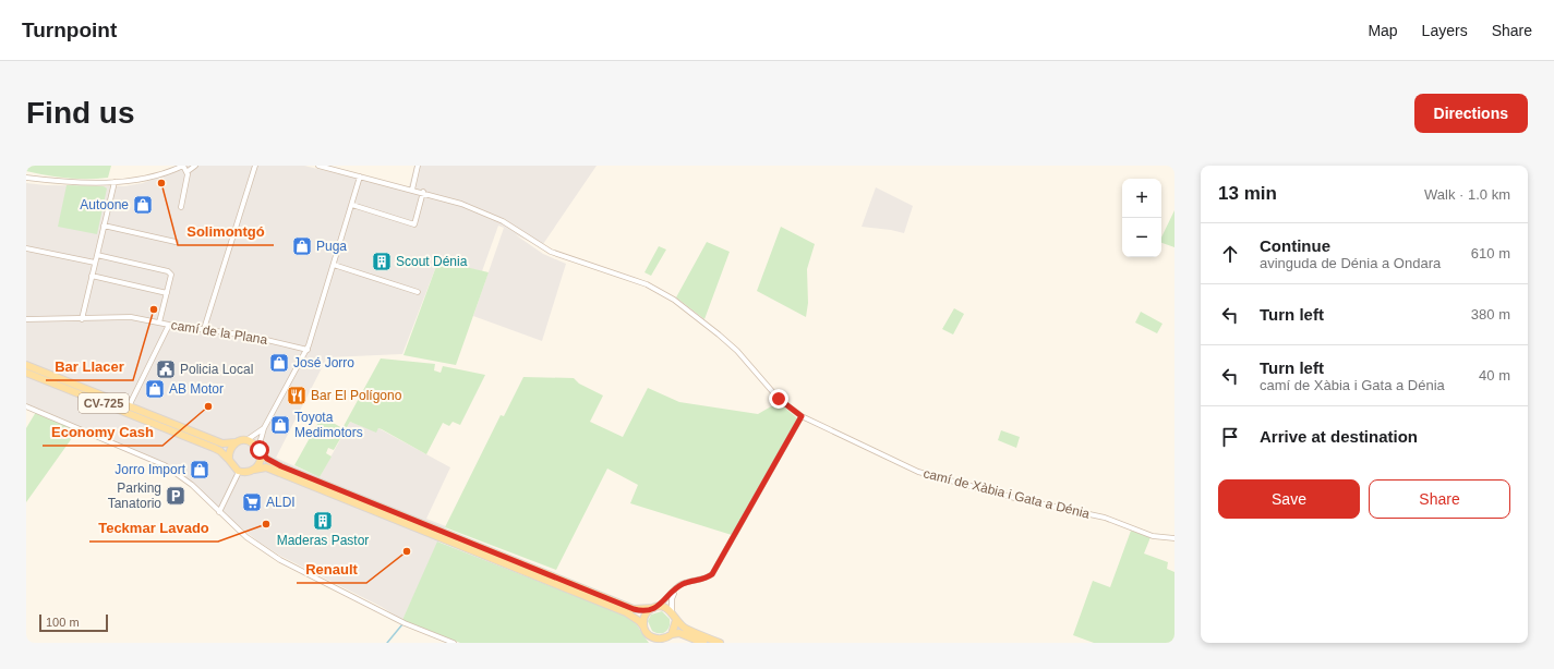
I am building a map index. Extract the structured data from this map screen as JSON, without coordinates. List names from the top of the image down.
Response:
{
  "streets": {
    "main road": ["CV-725"],
    "street": ["camí de la Plana", "camí de Xàbia i Gata a Dénia"]
  },
  "places": {
    "other": [
      "Solimontgó",
      "Bar Llacer",
      "Economy Cash",
      "Teckmar Lavado",
      "Renault"
    ],
    "shop": [
      "Autoone",
      "Puga",
      "José Jorro",
      "AB Motor",
      "Toyota Medimotors",
      "Jorro Import"
    ],
    "building": ["Scout Dénia", "Maderas Pastor"],
    "public building": ["Policia Local"],
    "restaurant": ["Bar El Polígono"],
    "parking": ["Parking Tanatorio"],
    "supermarket": ["ALDI"]
  },
  "scale_bar": "100 m",
  "page": {
    "header": "Turnpoint",
    "nav": ["Map", "Layers", "Share"],
    "buttons": [
      "Directions",
      ["Save", "Share"]
    ],
    "title": "Find us",
    "heading": ["13 min", "Walk · 1.0 km"],
    "map_buttons": ["+", "−"],
    "list": [
      ["Continue", "avinguda de Dénia a Ondara", "610 m"],
      ["Turn left", "380 m"],
      ["Turn left", "camí de Xàbia i Gata a Dénia", "40 m"],
      "Arrive at destination"
    ],
    "scale": "100 m"
  }
}
